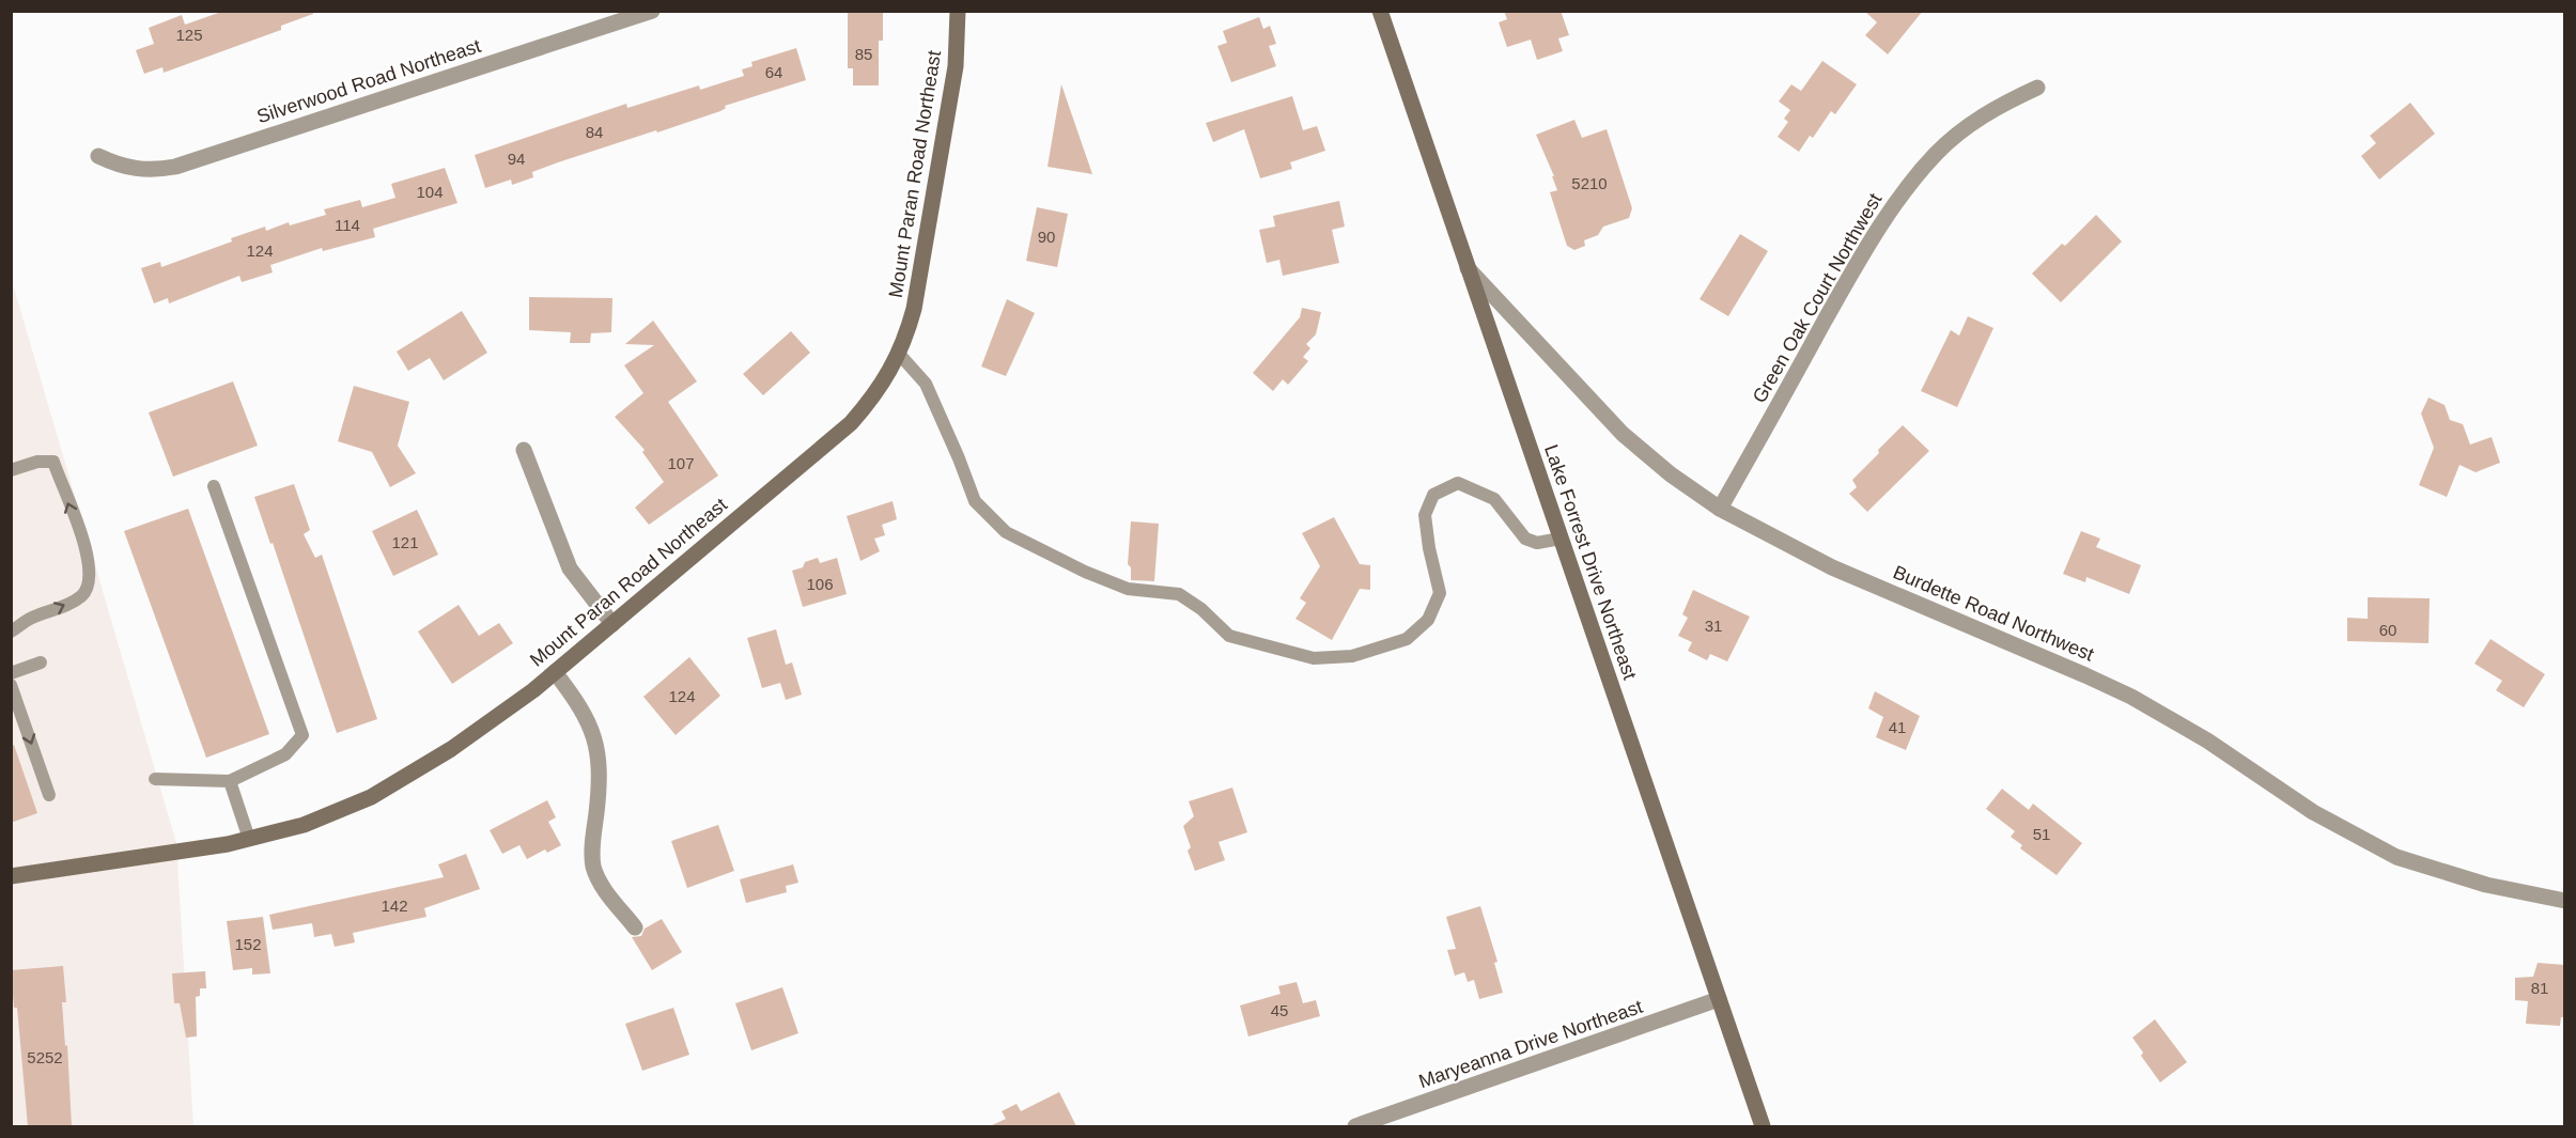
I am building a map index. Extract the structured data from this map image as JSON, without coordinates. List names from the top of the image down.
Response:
{
  "streets": {
    "main road": ["Mount Paran Road Northeast", "Lake Forrest Drive Northeast"],
    "street": [
      "Silverwood Road Northeast",
      "Green Oak Court Northwest",
      "Burdette Road Northwest",
      "Maryeanna Drive Northeast"
    ]
  },
  "crossings": [
    ["Green Oak Court Northwest", "Burdette Road Northwest"],
    ["Lake Forrest Drive Northeast", "Burdette Road Northwest"],
    ["Lake Forrest Drive Northeast", "Maryeanna Drive Northeast"]
  ],
  "house_numbers": [
    "125",
    "85",
    "64",
    "84",
    "94",
    "5210",
    "104",
    "114",
    "90",
    "124",
    "107",
    "121",
    "106",
    "31",
    "60",
    "124",
    "41",
    "51",
    "142",
    "152",
    "81",
    "45",
    "5252"
  ]
}
